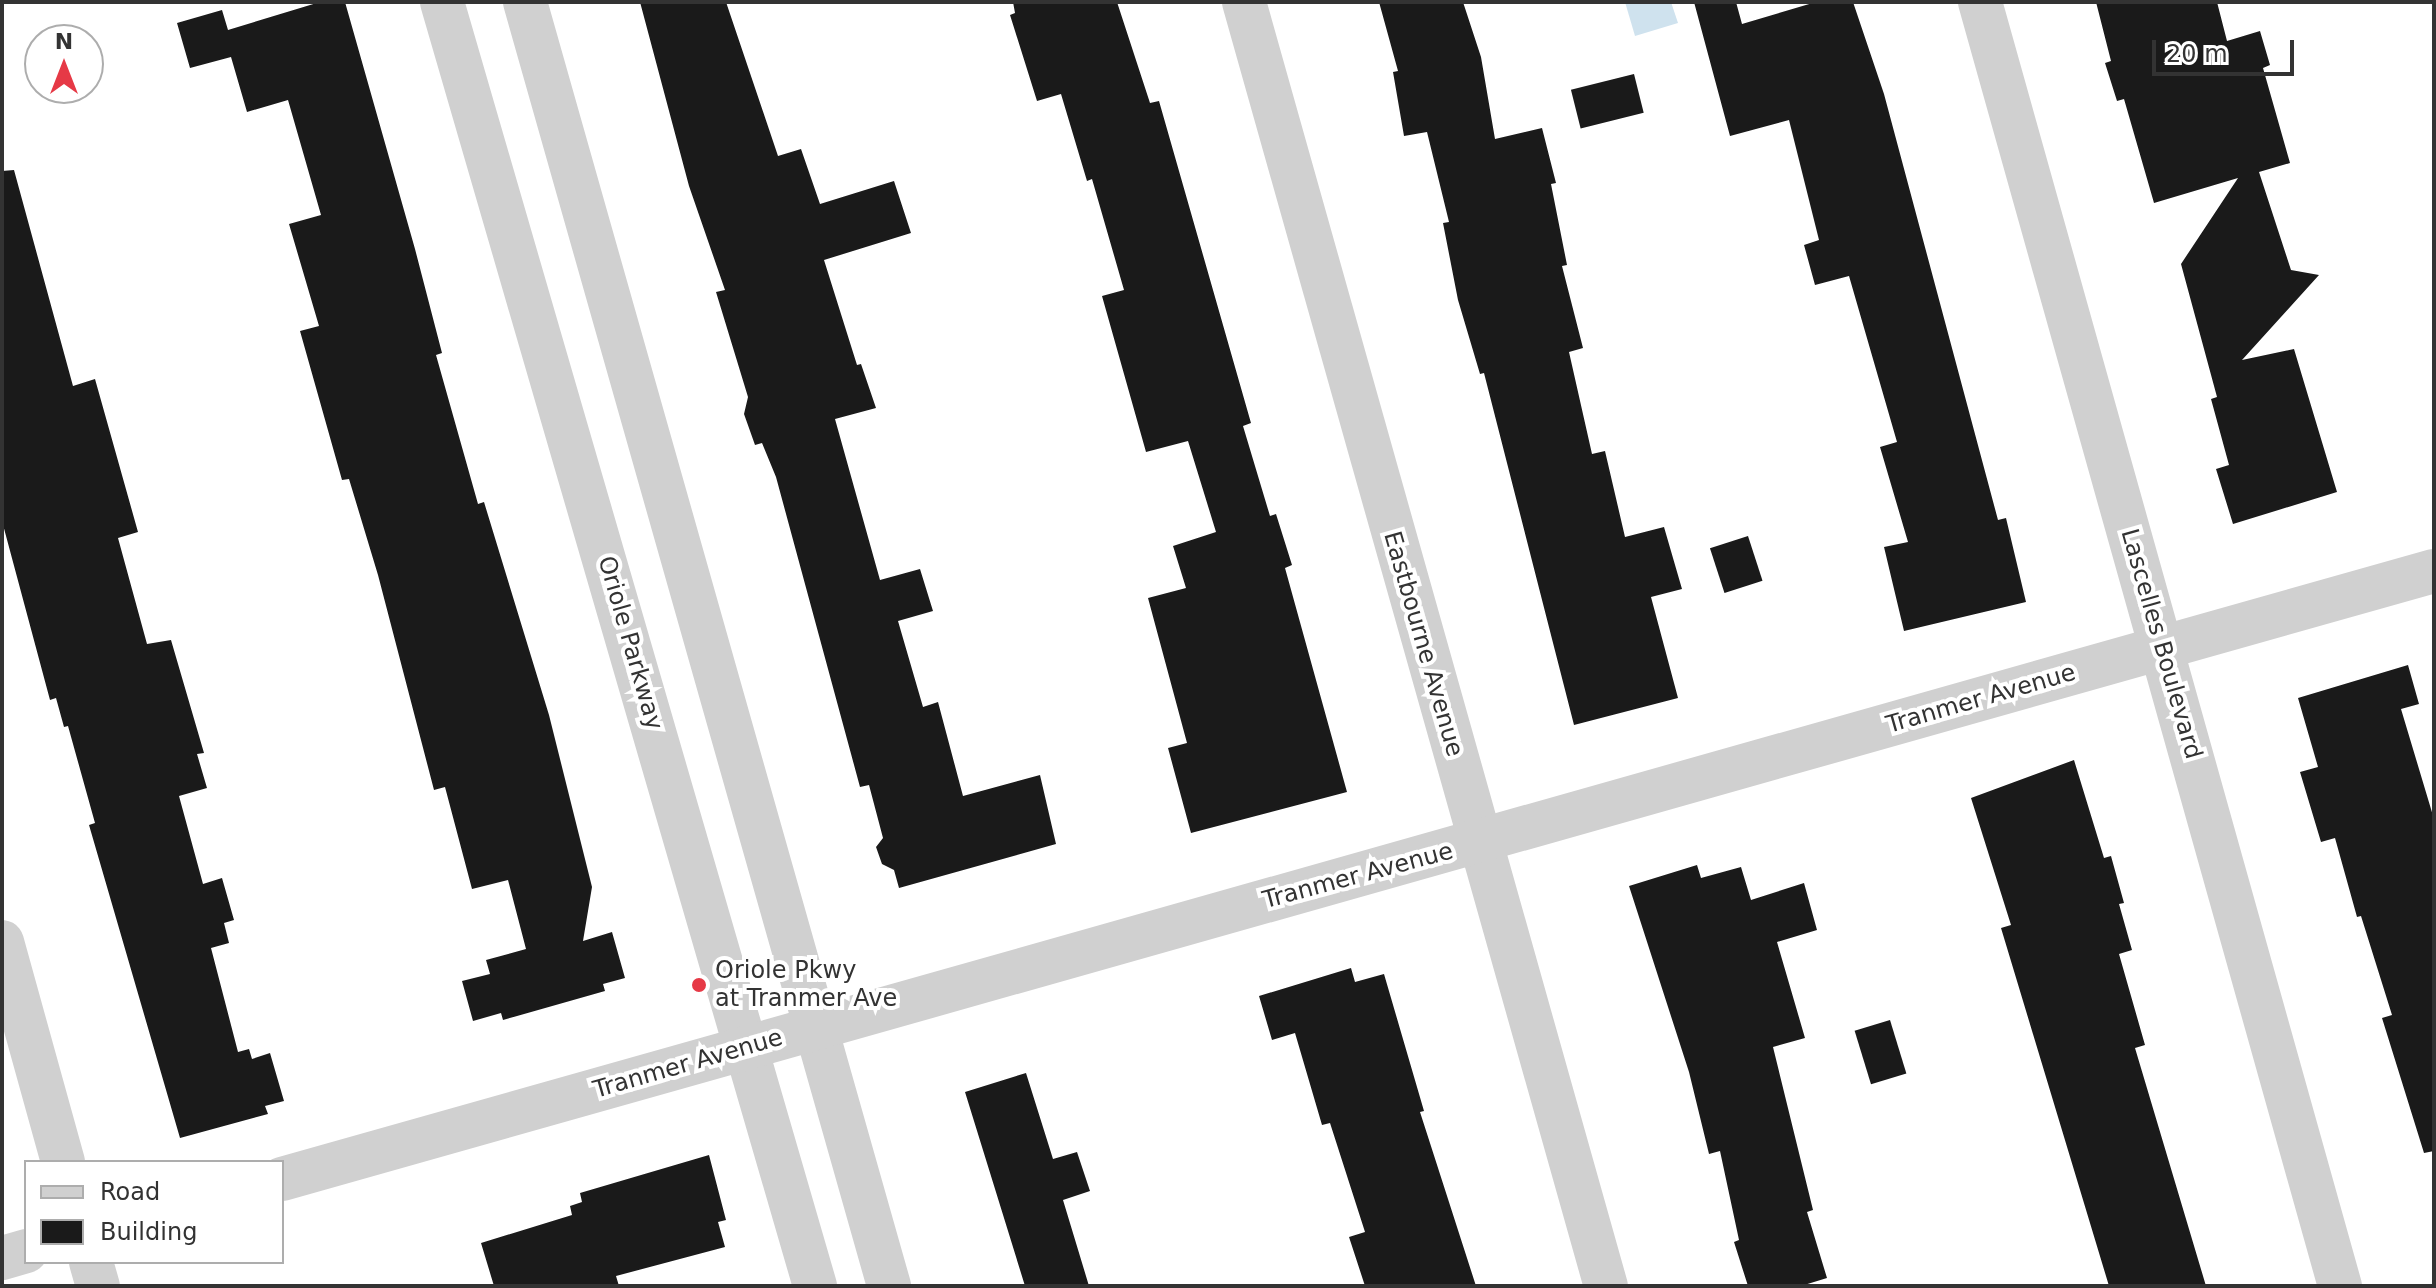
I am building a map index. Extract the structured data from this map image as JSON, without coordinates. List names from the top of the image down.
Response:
{
  "streets": {
    "street": [
      "Oriole Parkway",
      "Eastbourne Avenue",
      "Lascelles Boulevard",
      "Tranmer Avenue"
    ]
  },
  "crossings": [
    ["Oriole Parkway", "Tranmer Avenue"],
    ["Eastbourne Avenue", "Tranmer Avenue"],
    ["Lascelles Boulevard", "Tranmer Avenue"]
  ],
  "places": ["Oriole Pkwy at Tranmer Ave"],
  "legend": ["Road", "Building"],
  "scale_bar": "20 m",
  "north": "top"
}
